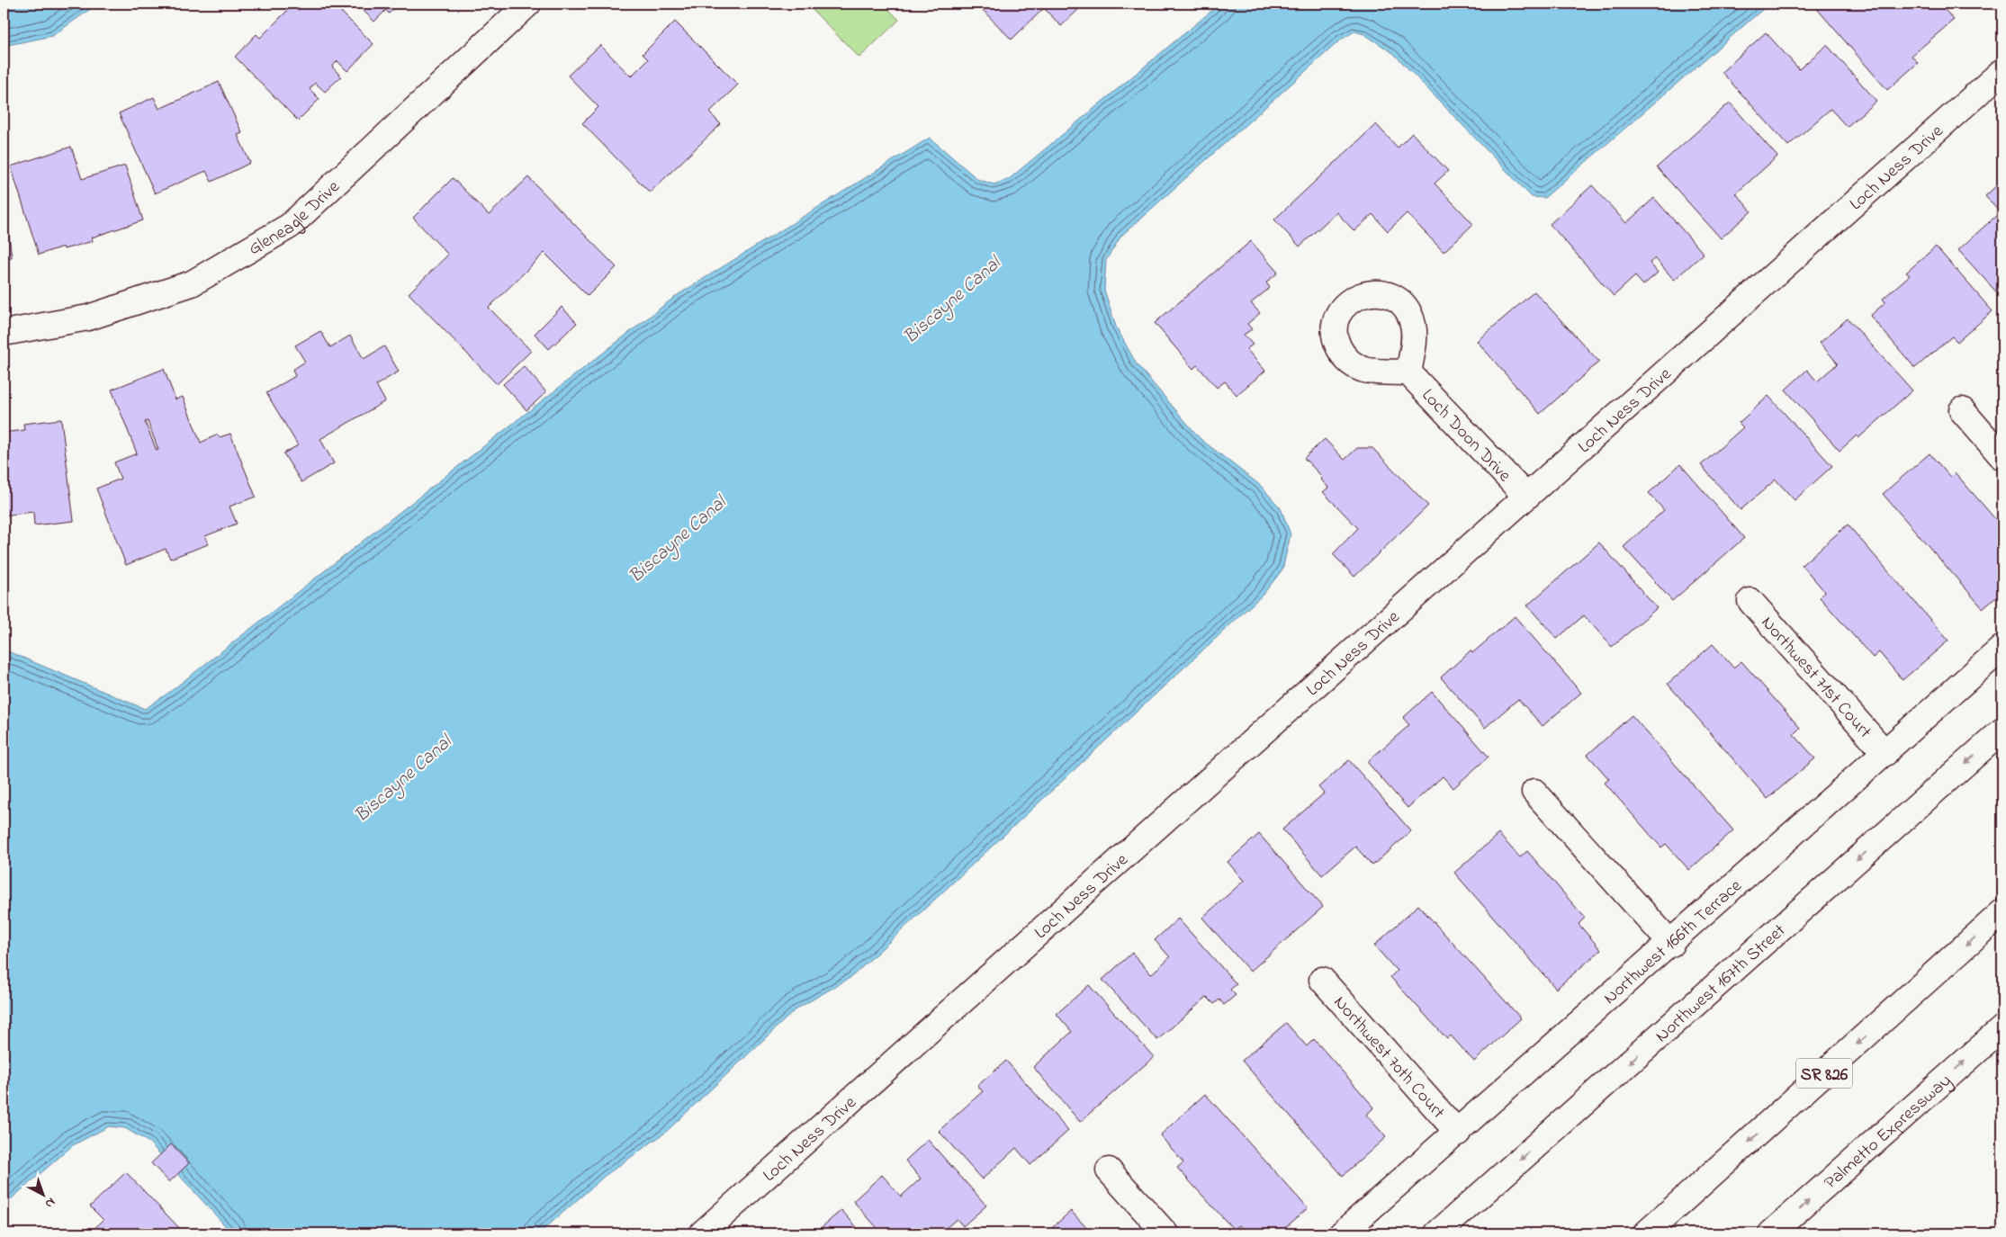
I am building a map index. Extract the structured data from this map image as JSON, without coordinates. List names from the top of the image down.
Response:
{
  "streets": {
    "main road": [
      "Loch Ness Drive",
      "Gleneagle Drive",
      "Loch Doon Drive",
      "Northwest 71st Court",
      "Northwest 166th Terrace",
      "Northwest 167th Street",
      "Northwest 70th Court",
      "SR 826",
      "Palmetto Expressway"
    ]
  },
  "crossings": [
    ["Loch Ness Drive", "Loch Doon Drive"],
    ["Northwest 71st Court", "Northwest 166th Terrace"],
    ["Northwest 166th Terrace", "Northwest 70th Court"]
  ],
  "water": ["Biscayne Canal"],
  "north": "bottom right"
}
